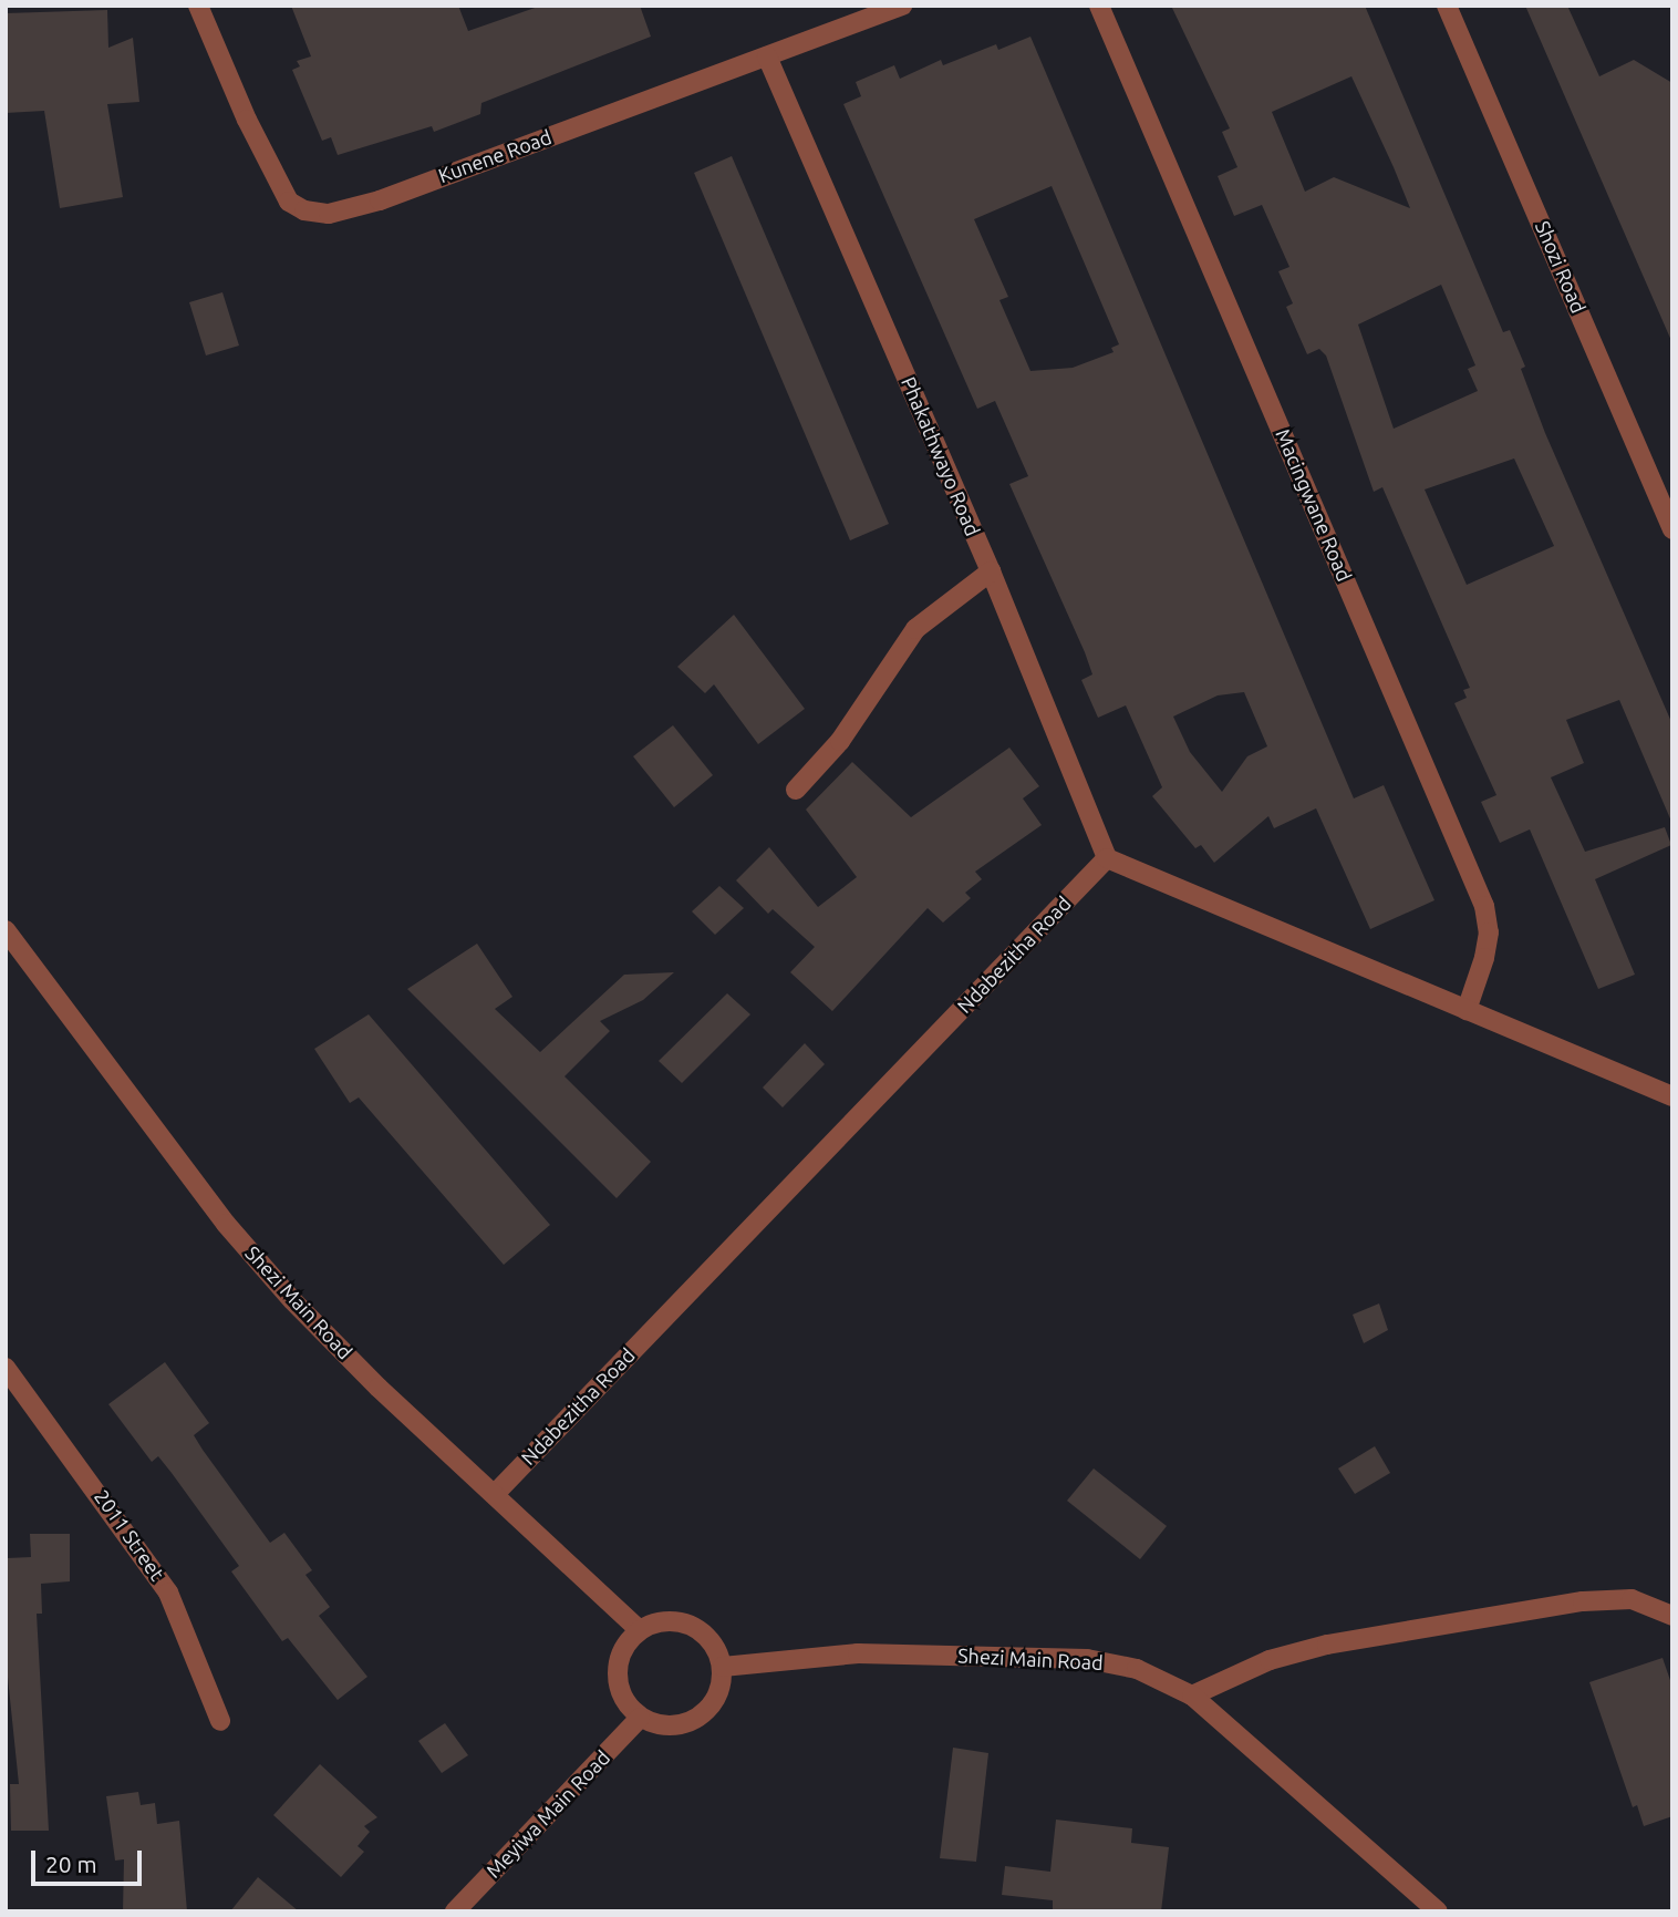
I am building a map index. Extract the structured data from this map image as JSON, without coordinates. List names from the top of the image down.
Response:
{
  "streets": {
    "street": [
      "Kunene Road",
      "Shozi Road",
      "Phakathwayo Road",
      "Macingwane Road",
      "Ndabezitha Road",
      "Shezi Main Road",
      "2011 Street",
      "Meyiwa Main Road"
    ]
  },
  "crossings": [
    ["Kunene Road", "Phakathwayo Road"],
    ["Phakathwayo Road", "Ndabezitha Road"],
    ["Ndabezitha Road", "Shezi Main Road"],
    ["Shezi Main Road", "Meyiwa Main Road"]
  ],
  "scale_bar": "20 m"
}
